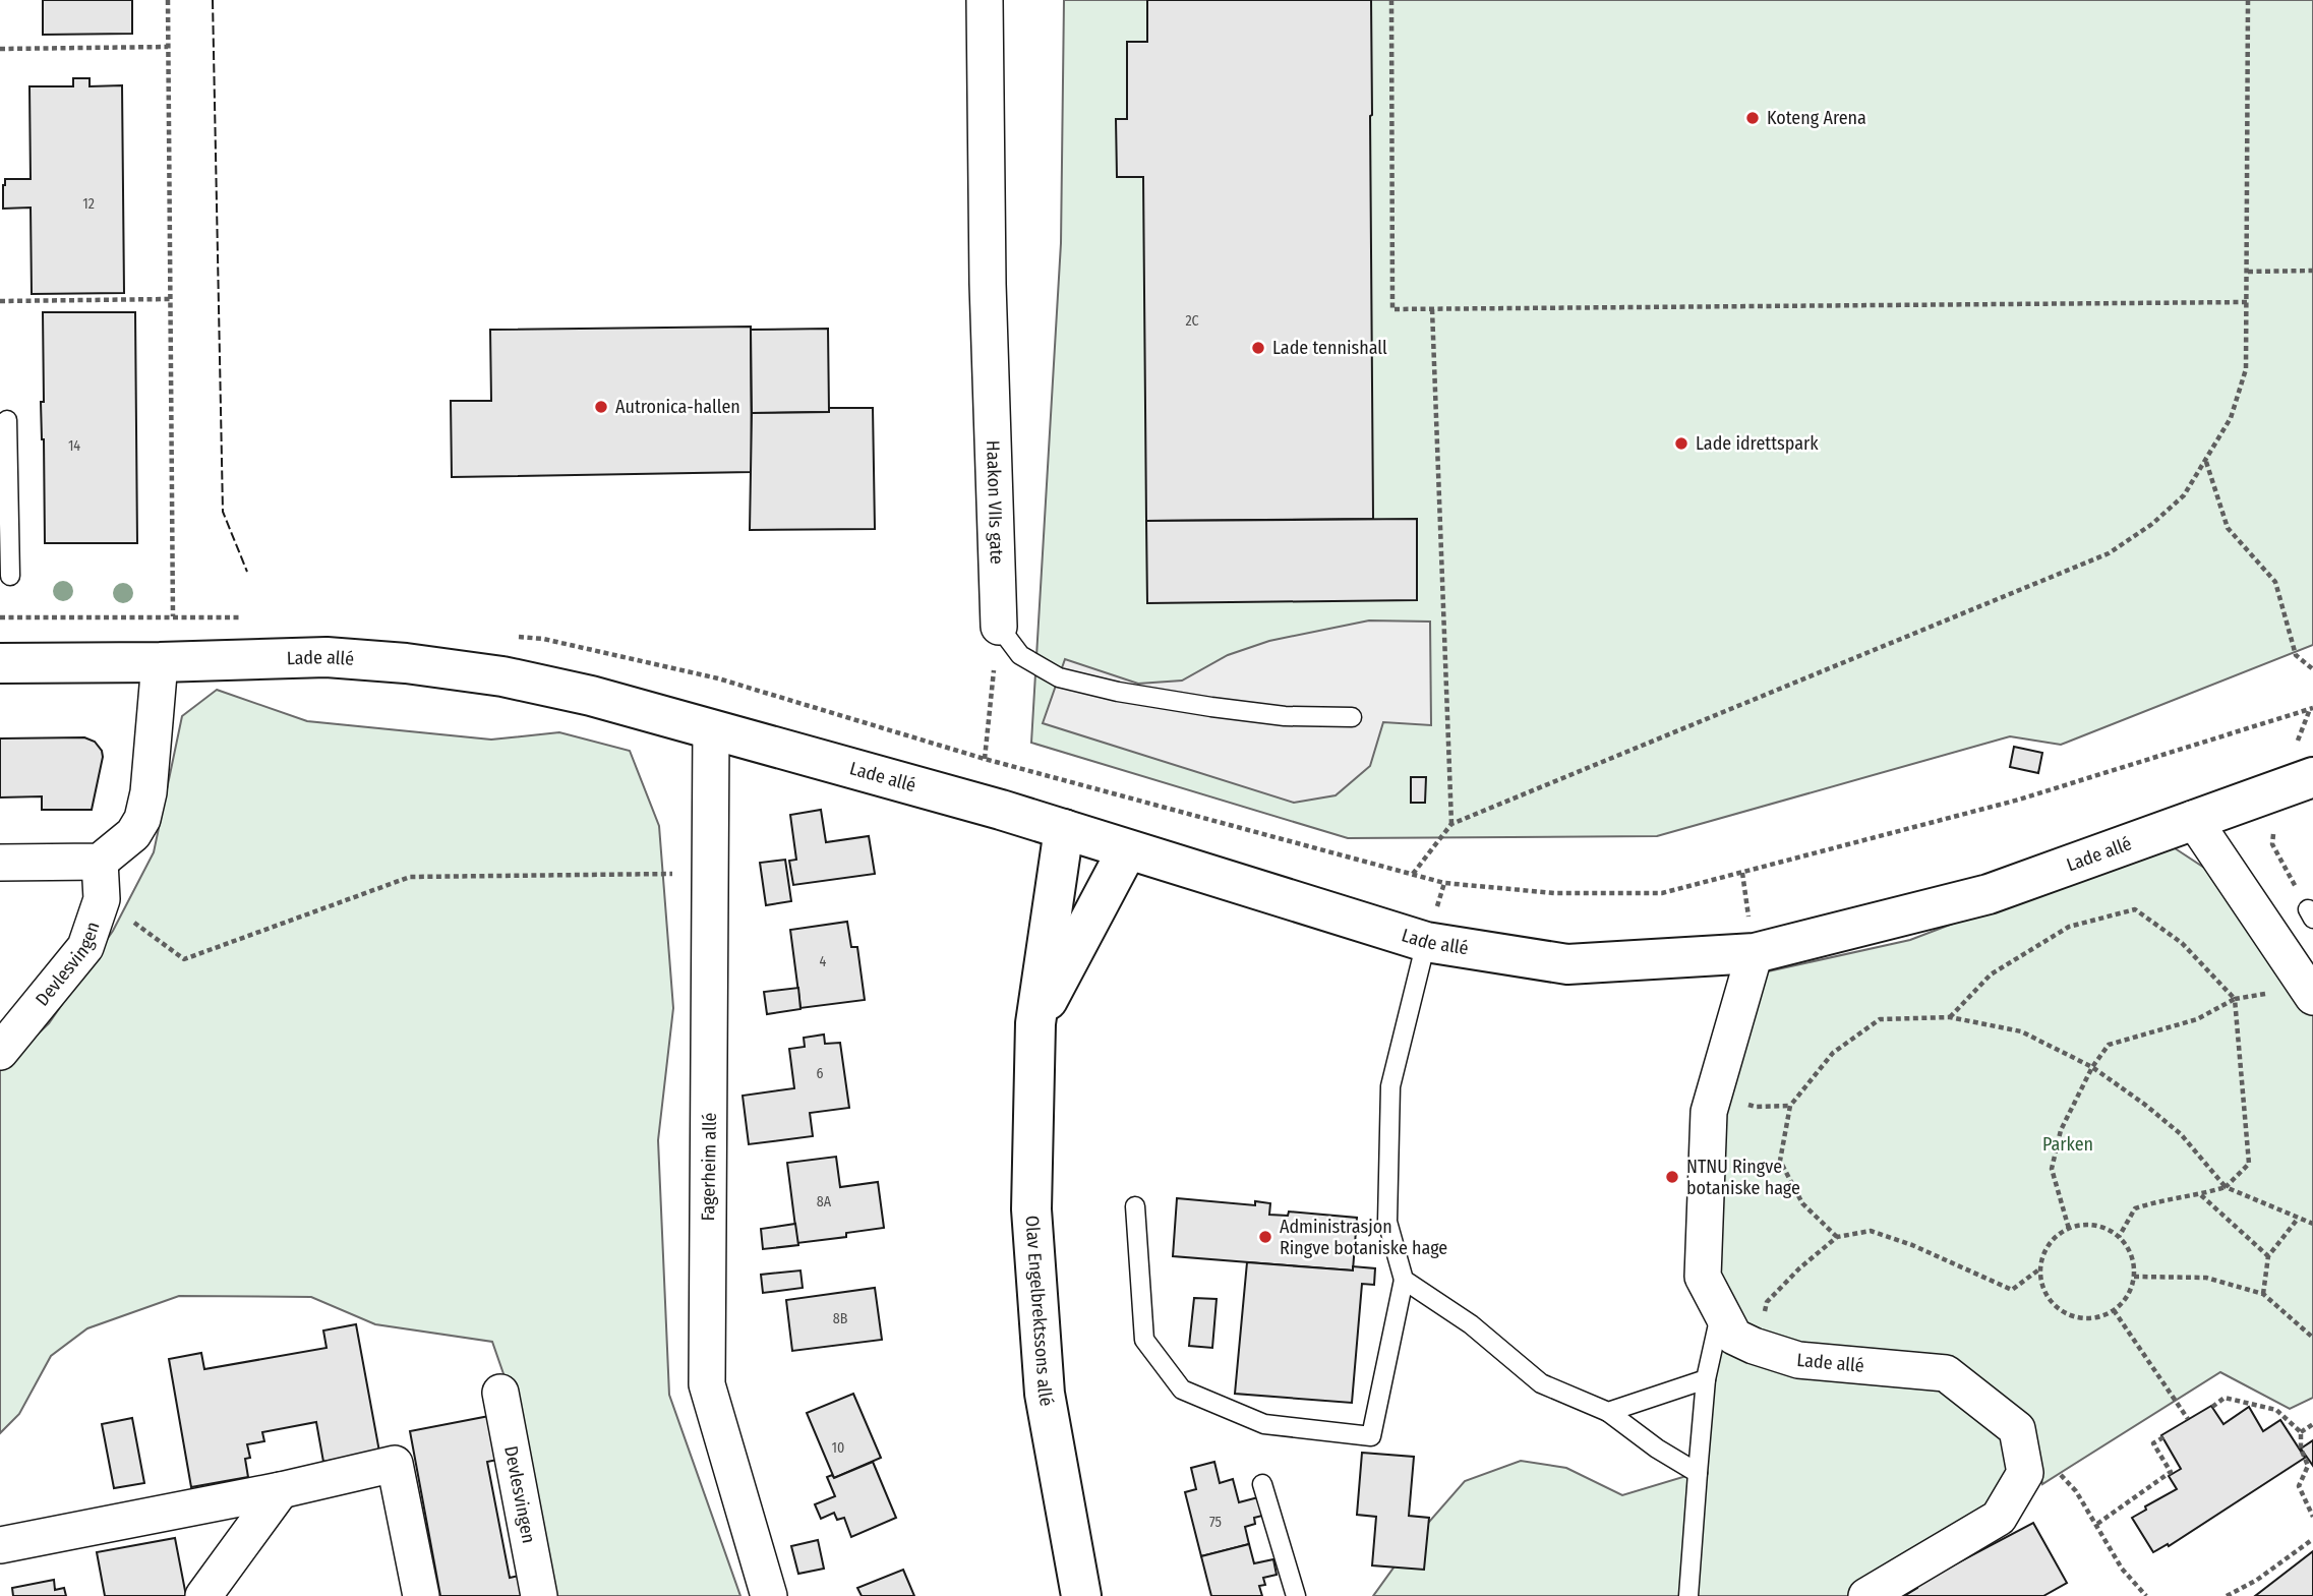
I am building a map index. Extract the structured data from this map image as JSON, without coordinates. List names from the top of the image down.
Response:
{
  "streets": {
    "street": [
      "Haakon VIIs gate",
      "Lade allé",
      "Devlesvingen",
      "Fagerheim allé",
      "Olav Engelbrektssons allé"
    ]
  },
  "crossings": [
    ["Lade allé", "Fagerheim allé"],
    ["Lade allé", "Olav Engelbrektssons allé"]
  ],
  "parks": ["Parken"],
  "places": [
    "Koteng Arena",
    "Lade tennishall",
    "Autronica-hallen",
    "Lade idrettspark",
    "NTNU Ringve botaniske hage",
    "Administrasjon Ringve botaniske hage"
  ],
  "house_numbers": [
    "12",
    "2C",
    "14",
    "4",
    "6",
    "8A",
    "8B",
    "10",
    "75"
  ]
}
